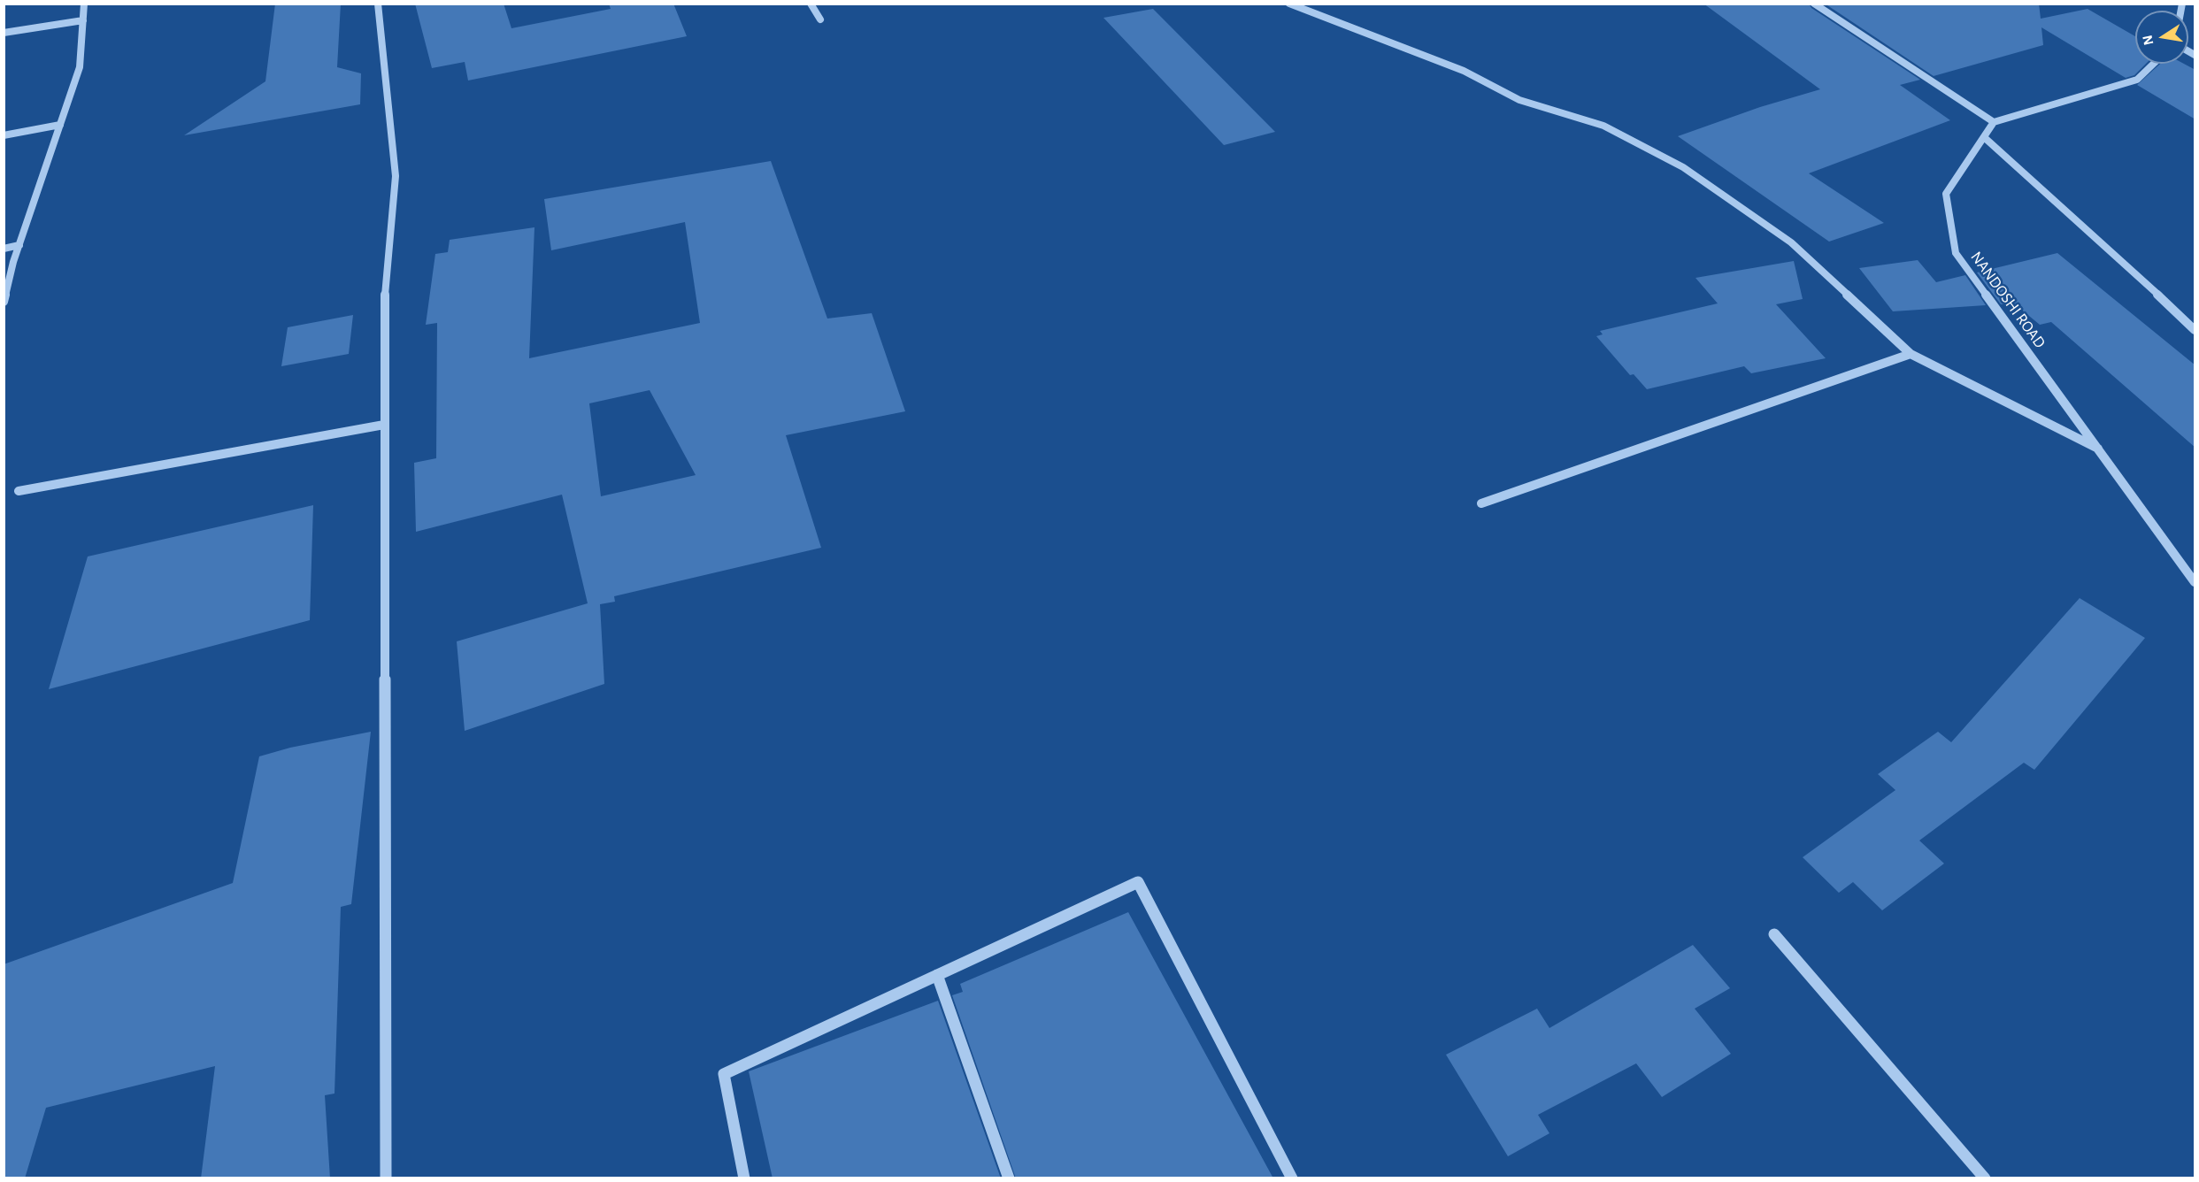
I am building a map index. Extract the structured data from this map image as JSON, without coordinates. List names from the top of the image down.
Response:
{
  "streets": {
    "street": ["NANDOSHI ROAD"]
  },
  "north": "left"
}
